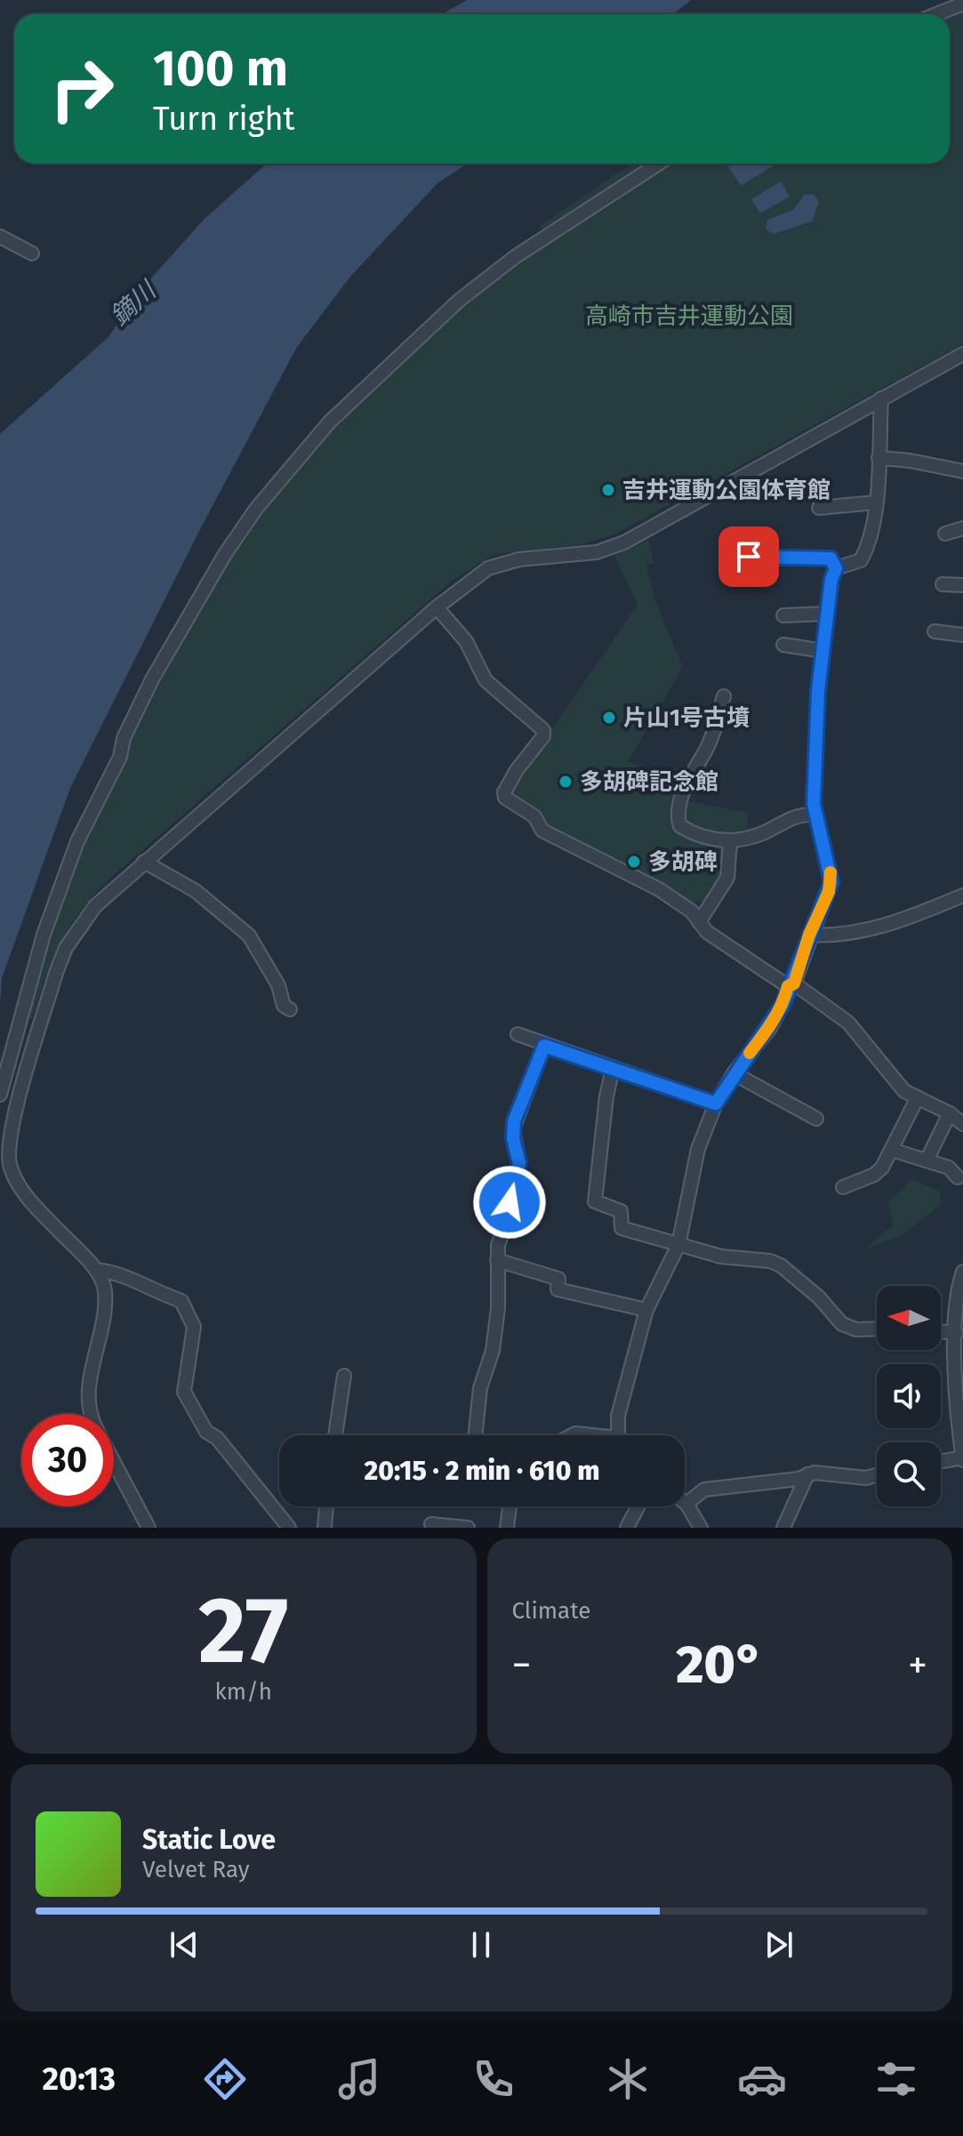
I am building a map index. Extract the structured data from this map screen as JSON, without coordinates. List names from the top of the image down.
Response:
{
  "water": ["鏑川"],
  "parks": ["高崎市吉井運動公園"],
  "places": [
    "吉井運動公園体育館",
    "片山1号古墳",
    "多胡碑記念館",
    "多胡碑"
  ],
  "north": "left",
  "page": {
    "turn": ["100 m", "Turn right"],
    "limit": "30",
    "trip": "20:15 · 2 min · 610 m",
    "tile": [
      ["27", "km/h"],
      "Climate"
    ],
    "heat": ["−", "20°", "+"],
    "song": ["Static Love", "Velvet Ray"],
    "tabs": "20:13"
  }
}
